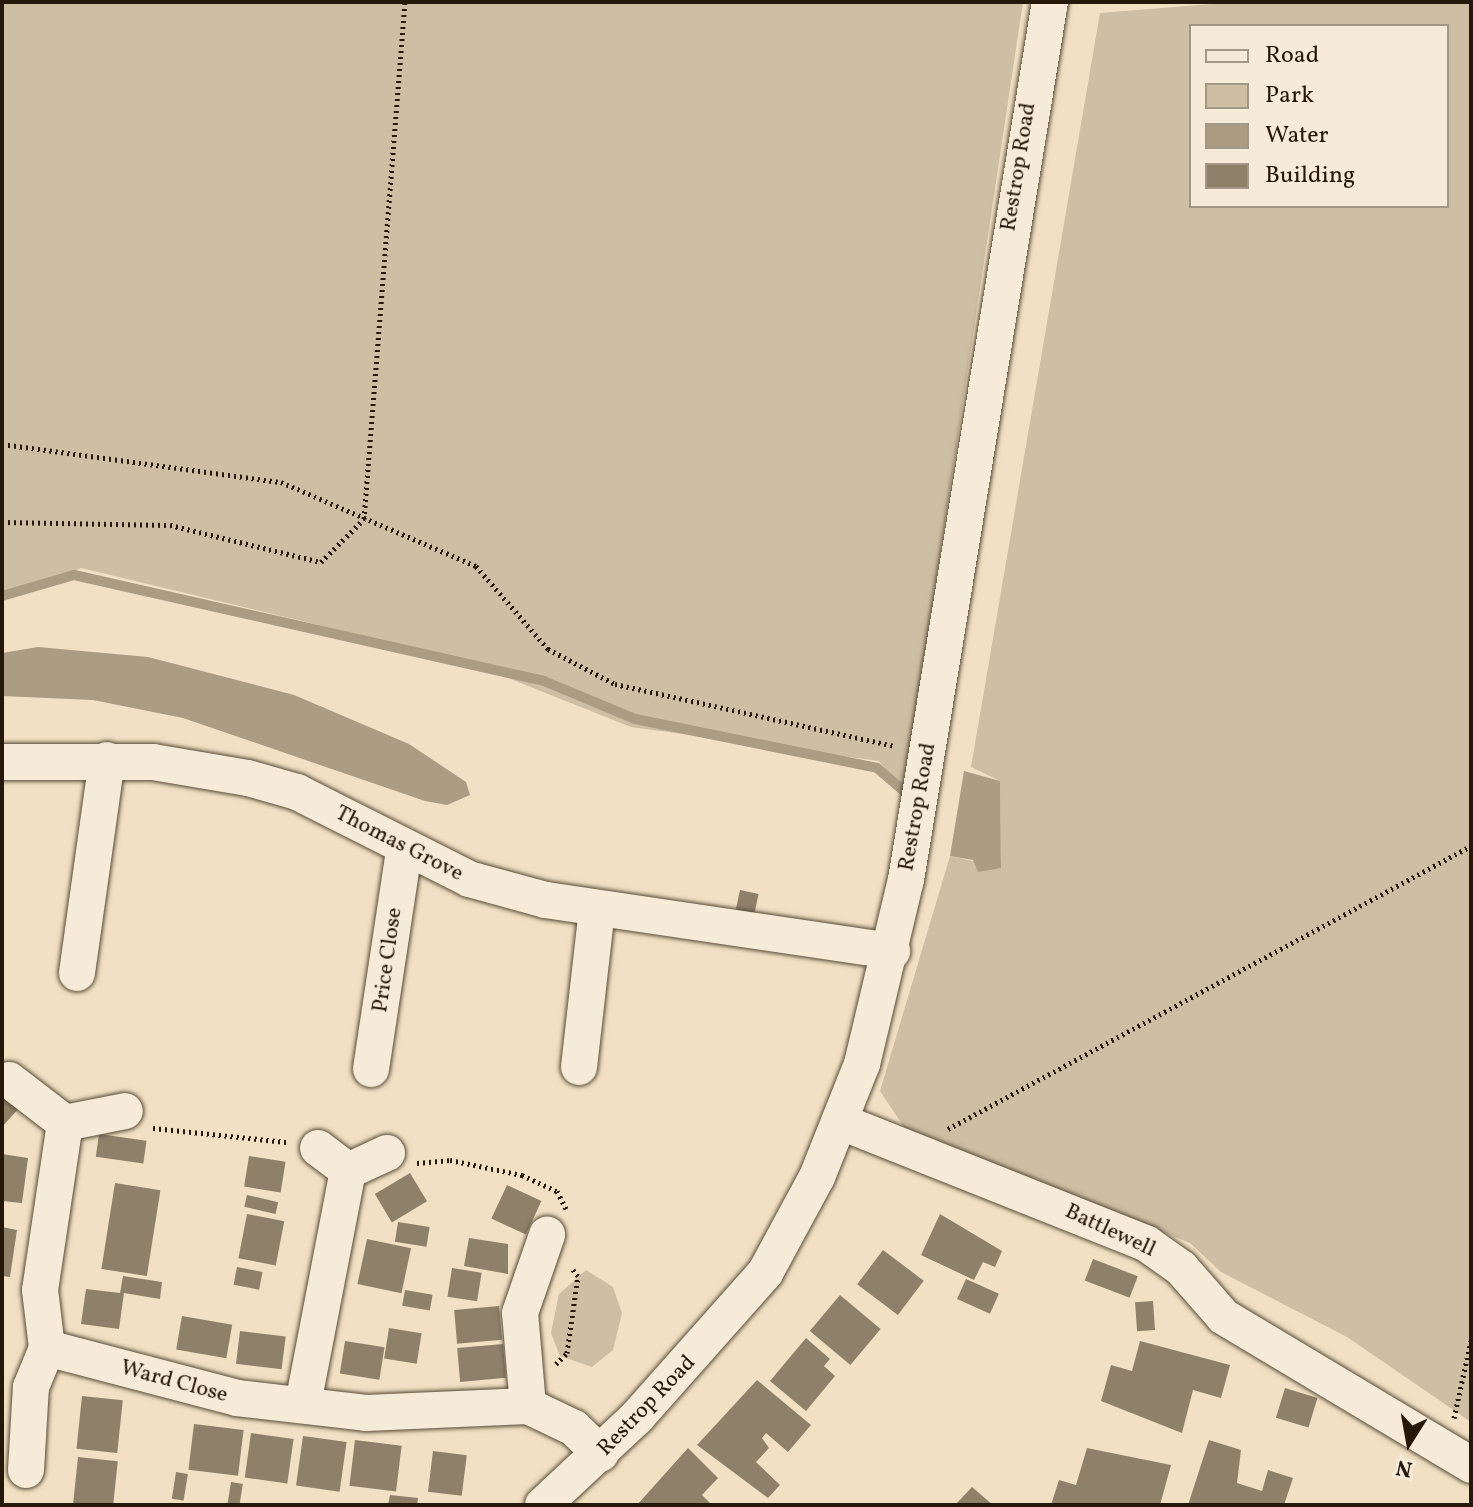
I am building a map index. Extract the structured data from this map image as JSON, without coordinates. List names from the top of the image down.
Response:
{
  "streets": {
    "street": [
      "Restrop Road",
      "Thomas Grove",
      "Price Close",
      "Battlewell",
      "Ward Close"
    ]
  },
  "crossings": [
    ["Restrop Road", "Thomas Grove"],
    ["Restrop Road", "Battlewell"],
    ["Restrop Road", "Ward Close"],
    ["Thomas Grove", "Price Close"]
  ],
  "legend": [
    "Road",
    "Park",
    "Water",
    "Building"
  ],
  "north": "bottom"
}
